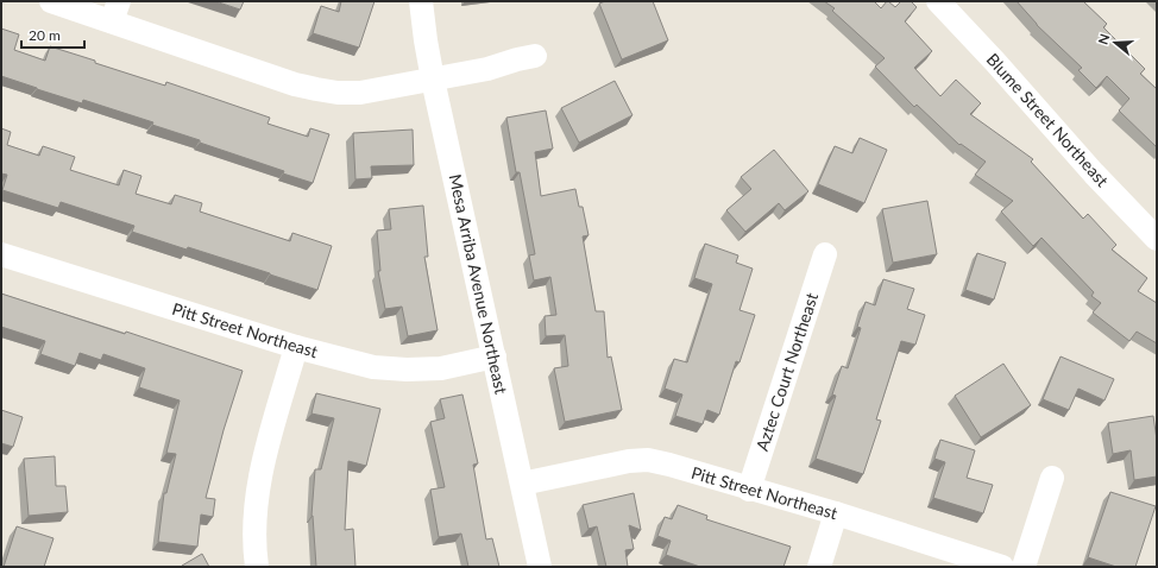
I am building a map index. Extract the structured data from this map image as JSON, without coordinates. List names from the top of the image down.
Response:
{
  "streets": {
    "street": [
      "Blume Street Northeast",
      "Mesa Arriba Avenue Northeast",
      "Pitt Street Northeast",
      "Aztec Court Northeast"
    ]
  },
  "crossings": [
    ["Mesa Arriba Avenue Northeast", "Pitt Street Northeast"],
    ["Pitt Street Northeast", "Aztec Court Northeast"]
  ],
  "scale_bar": "20 m",
  "north": "left"
}
